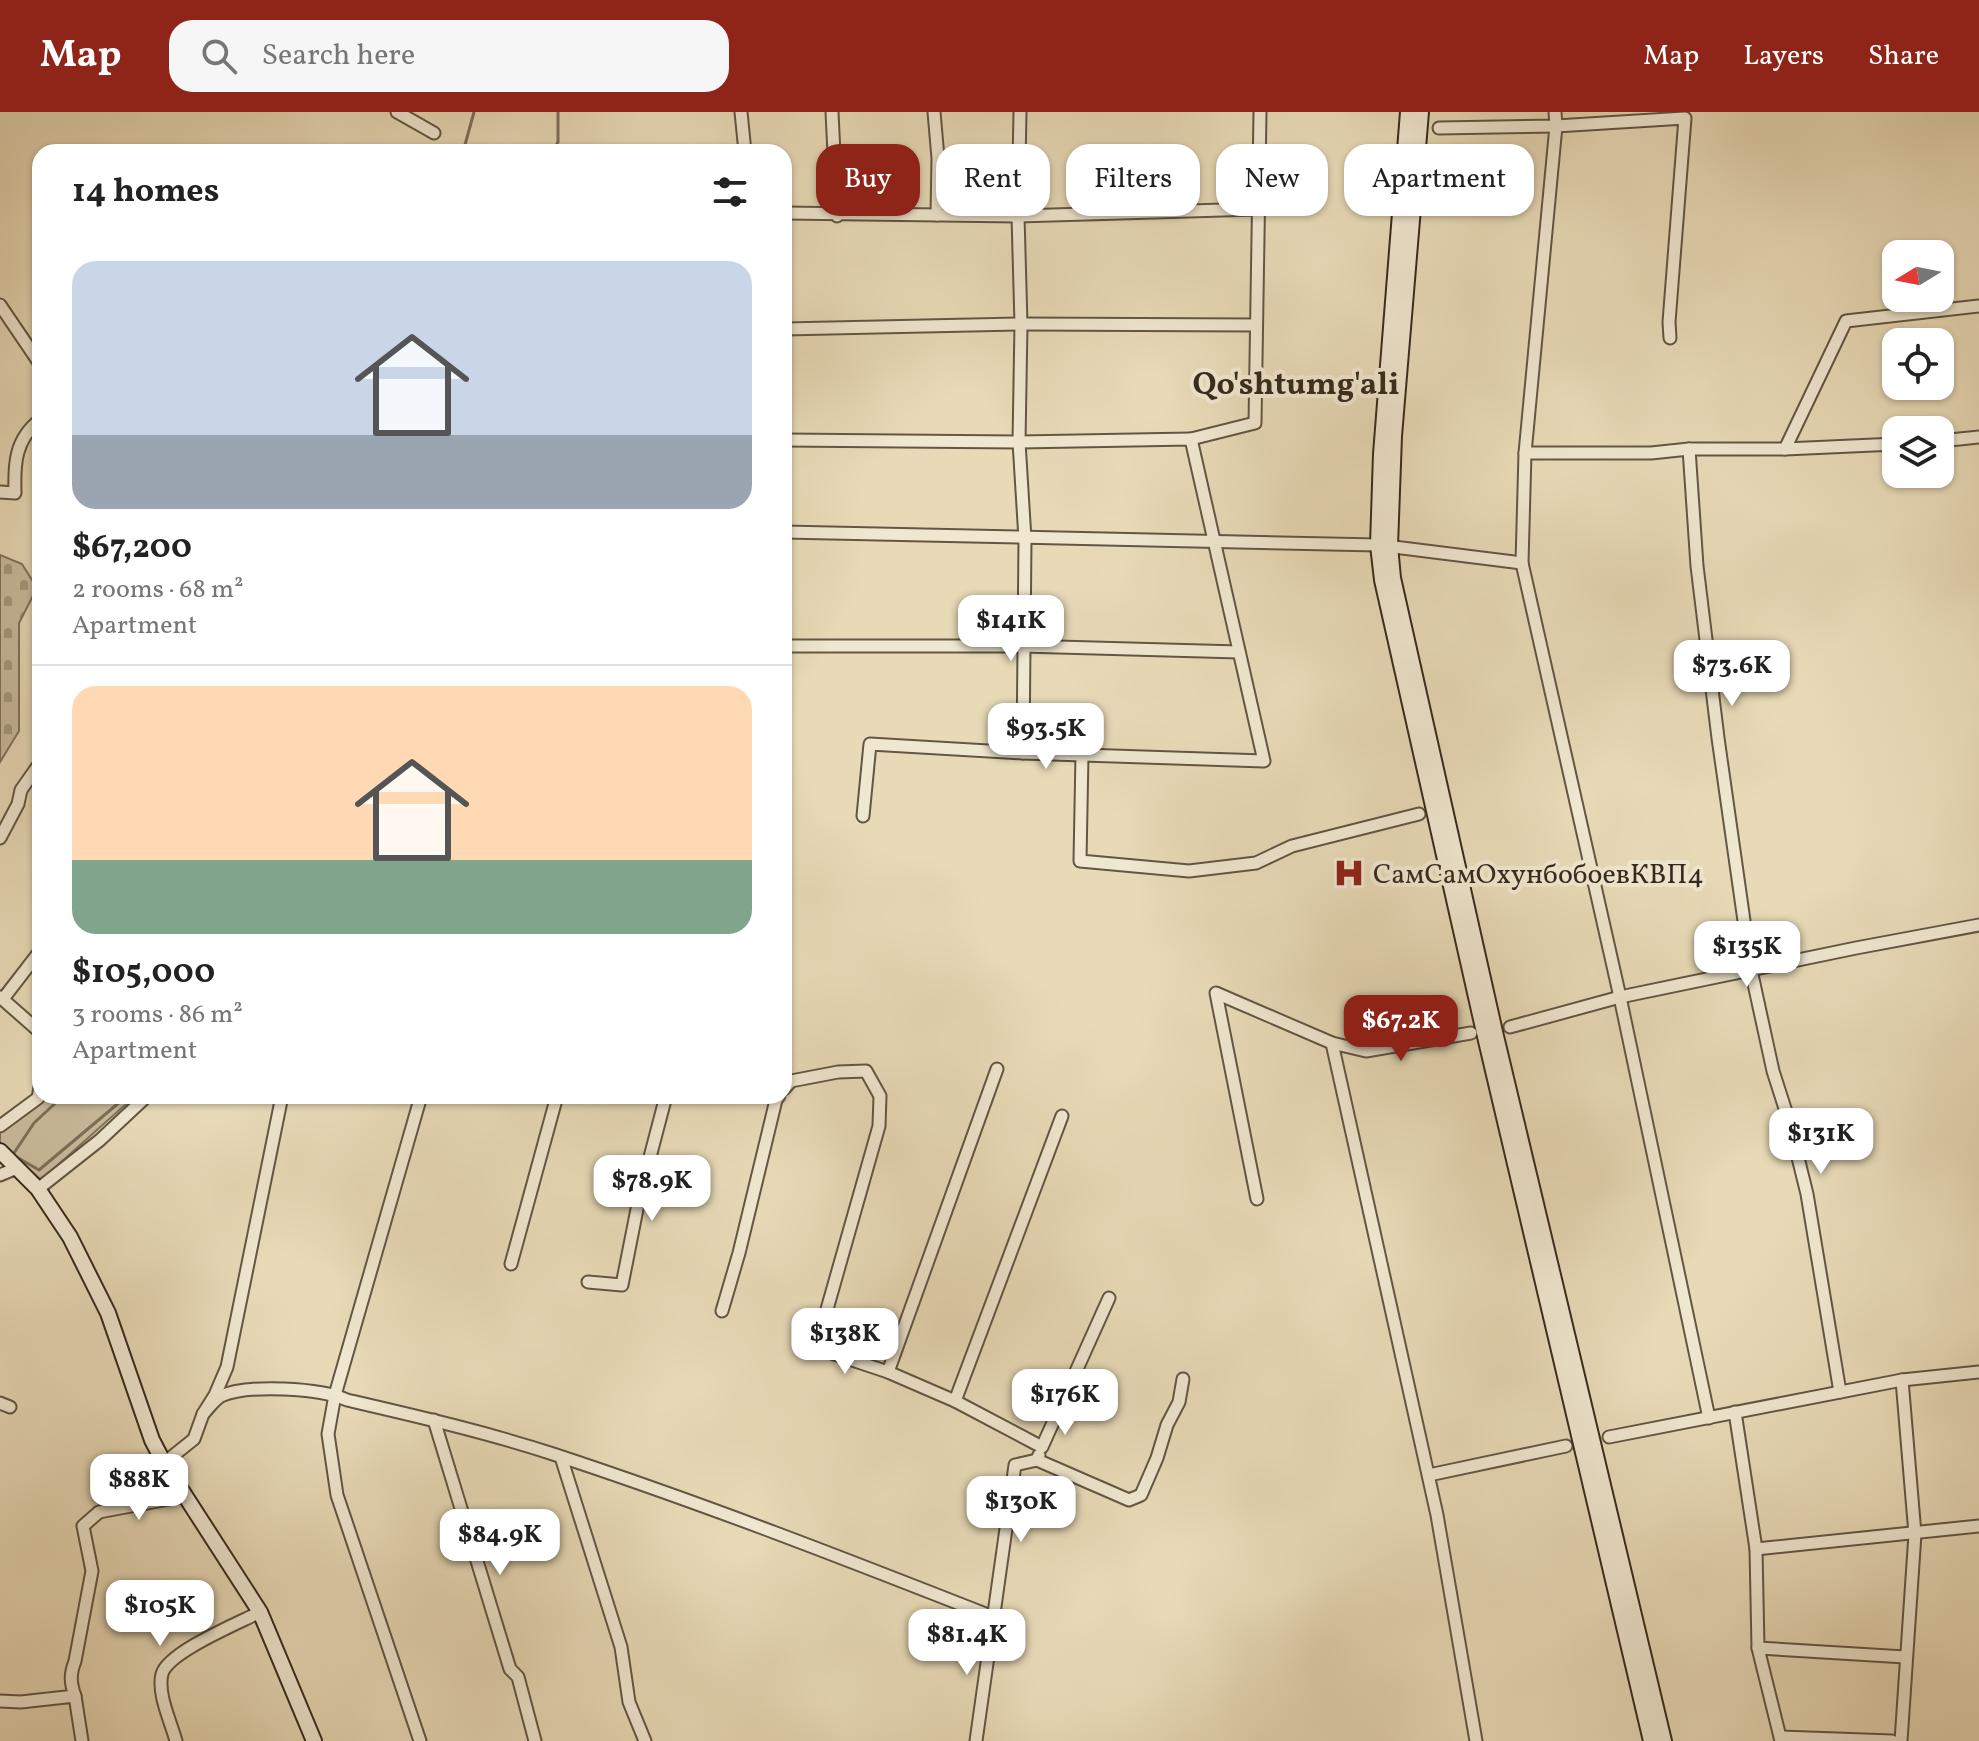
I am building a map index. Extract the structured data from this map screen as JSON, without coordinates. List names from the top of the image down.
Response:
{
  "districts": ["Qo'shtumg'ali"],
  "places": {
    "hospital": ["СамСамОхунбобоевКВП4"]
  },
  "north": "left",
  "page": {
    "header": "Map",
    "search": "Search here",
    "nav": ["Map", "Layers", "Share"],
    "chip": [
      "Buy",
      "Rent",
      "Filters",
      "New",
      "Apartment"
    ],
    "heading": "14 homes",
    "list": [
      {
        "name": "$67,200",
        "note": "2 rooms · 68 m² · Apartment"
      },
      {
        "name": "$105,000",
        "note": "3 rooms · 86 m² · Apartment"
      }
    ],
    "price": [
      "$141K",
      "$73.6K",
      "$93.5K",
      "$135K",
      "$67.2K",
      "$131K",
      "$78.9K",
      "$138K",
      "$176K",
      "$88K",
      "$130K",
      "$84.9K",
      "$105K",
      "$81.4K"
    ]
  }
}
